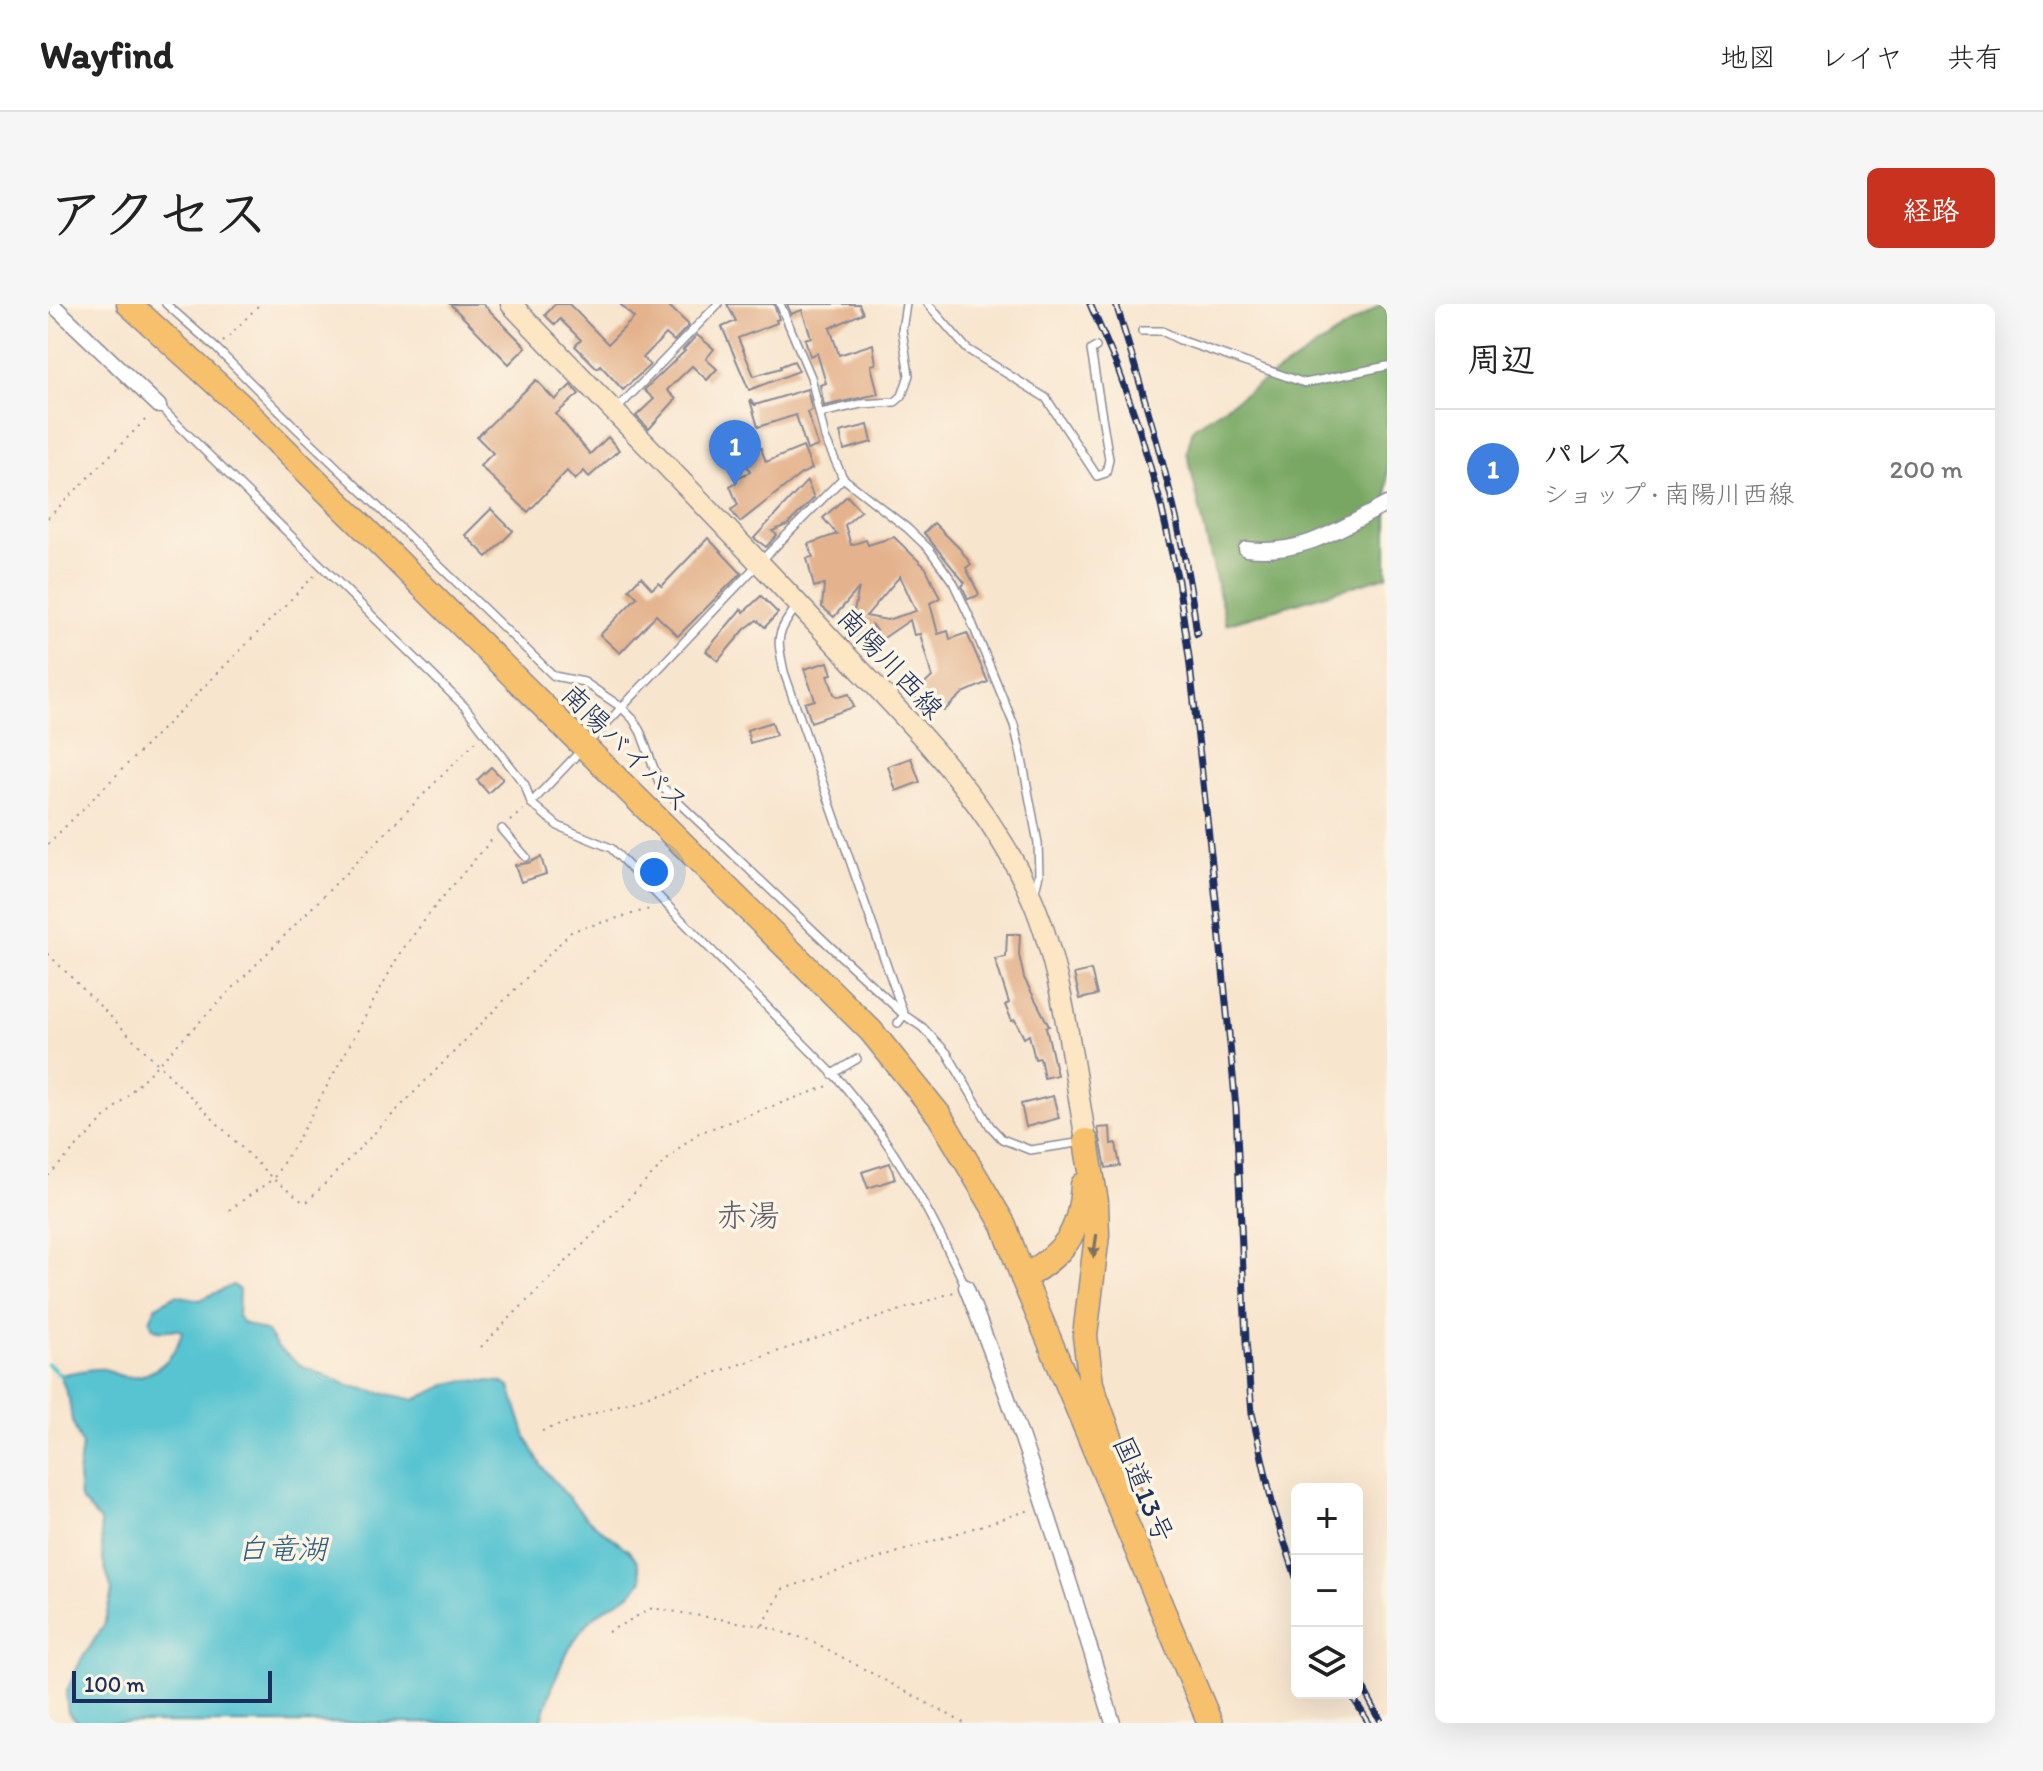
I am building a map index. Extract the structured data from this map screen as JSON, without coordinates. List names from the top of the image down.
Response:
{
  "streets": {
    "highway": ["南陽バイパス", "国道13号"],
    "main road": ["南陽川西線"]
  },
  "crossings": [
    ["南陽バイパス", "国道13号"]
  ],
  "districts": ["赤湯"],
  "water": ["白竜湖"],
  "scale_bar": "100 m",
  "page": {
    "header": "Wayfind",
    "nav": ["地図", "レイヤ", "共有"],
    "title": "アクセス",
    "buttons": "経路",
    "heading": "周辺",
    "list": [
      {
        "mark": "1",
        "name": "パレス",
        "note": "ショップ · 南陽川西線",
        "value": "200 m"
      }
    ],
    "pins": "1",
    "map_buttons": ["+", "−"],
    "scale": "100 m"
  }
}
